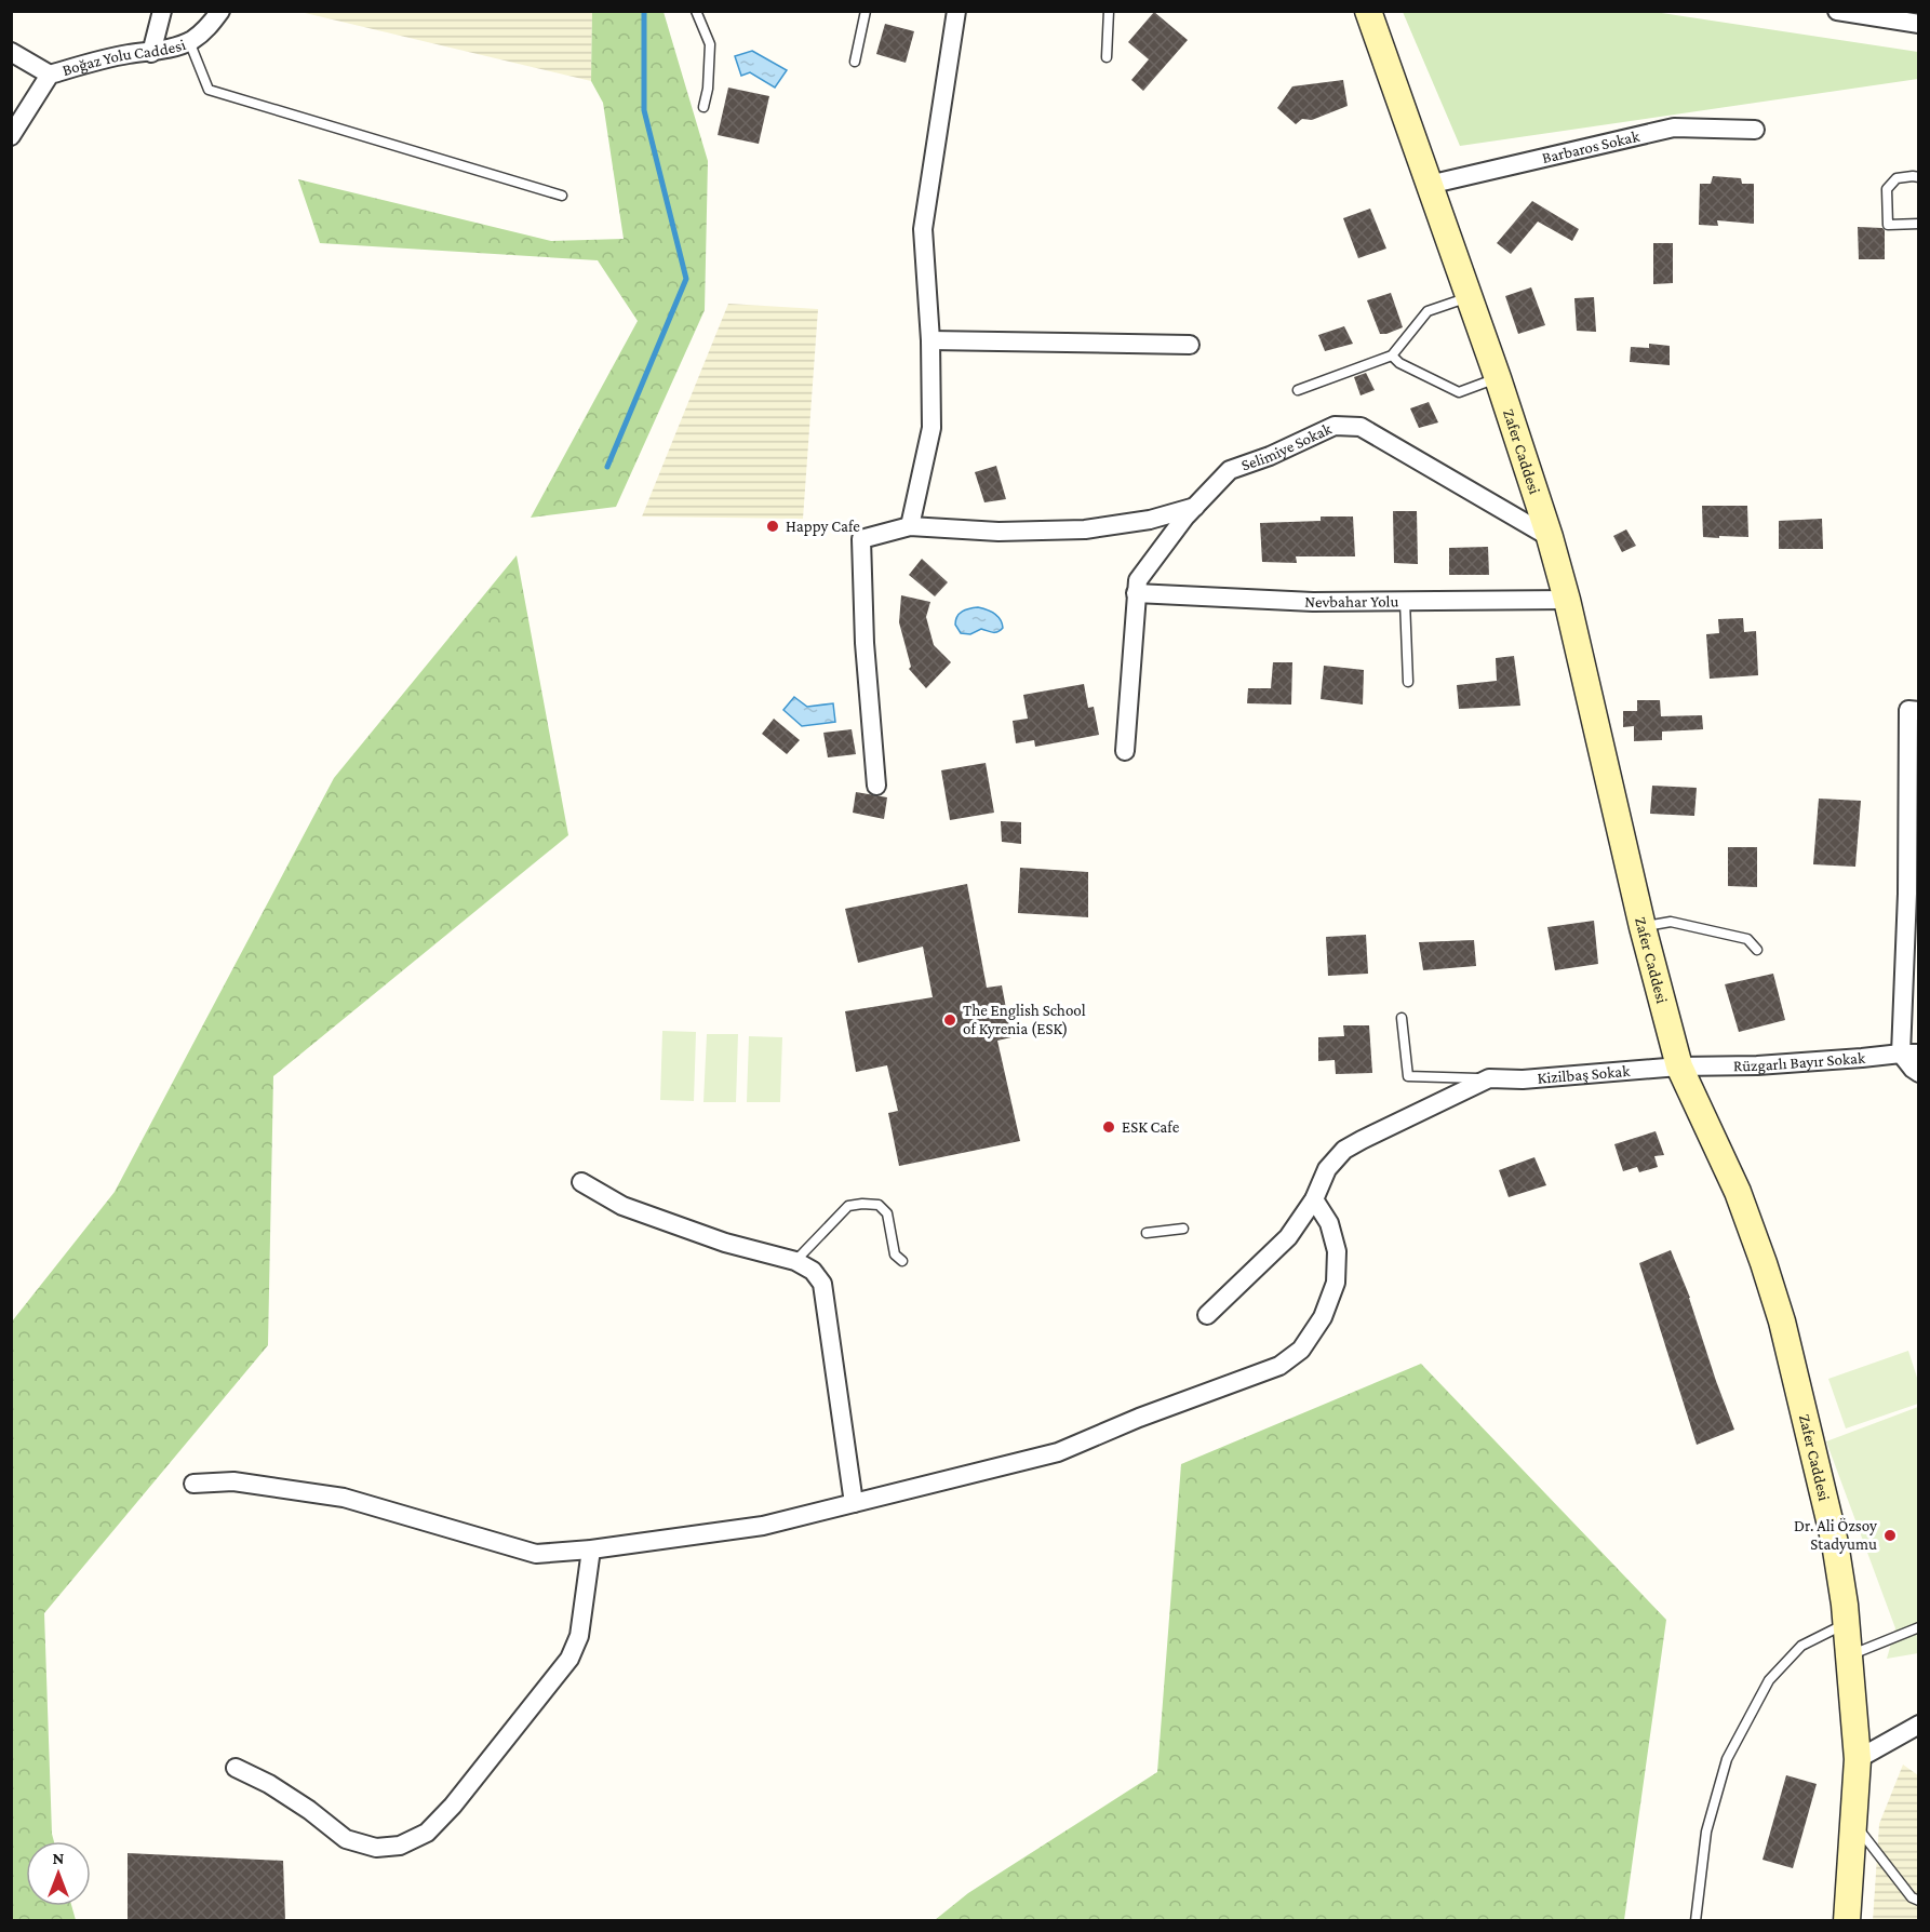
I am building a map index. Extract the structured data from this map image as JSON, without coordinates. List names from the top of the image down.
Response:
{
  "streets": {
    "street": [
      "Boğaz Yolu Caddesi",
      "Barbaros Sokak",
      "Selimiye Sokak",
      "Zafer Caddesi",
      "Nevbahar Yolu",
      "Rüzgarlı Bayır Sokak",
      "Kizilbaş Sokak"
    ]
  },
  "crossings": [
    ["Barbaros Sokak", "Zafer Caddesi"],
    ["Selimiye Sokak", "Zafer Caddesi"],
    ["Selimiye Sokak", "Nevbahar Yolu"],
    ["Zafer Caddesi", "Nevbahar Yolu"],
    ["Zafer Caddesi", "Rüzgarlı Bayır Sokak"],
    ["Zafer Caddesi", "Kizilbaş Sokak"],
    ["Rüzgarlı Bayır Sokak", "Kizilbaş Sokak"]
  ],
  "places": [
    "Happy Cafe",
    "The English School of Kyrenia (ESK)",
    "ESK Cafe",
    "Dr. Ali Özsoy Stadyumu"
  ],
  "north": "top"
}
